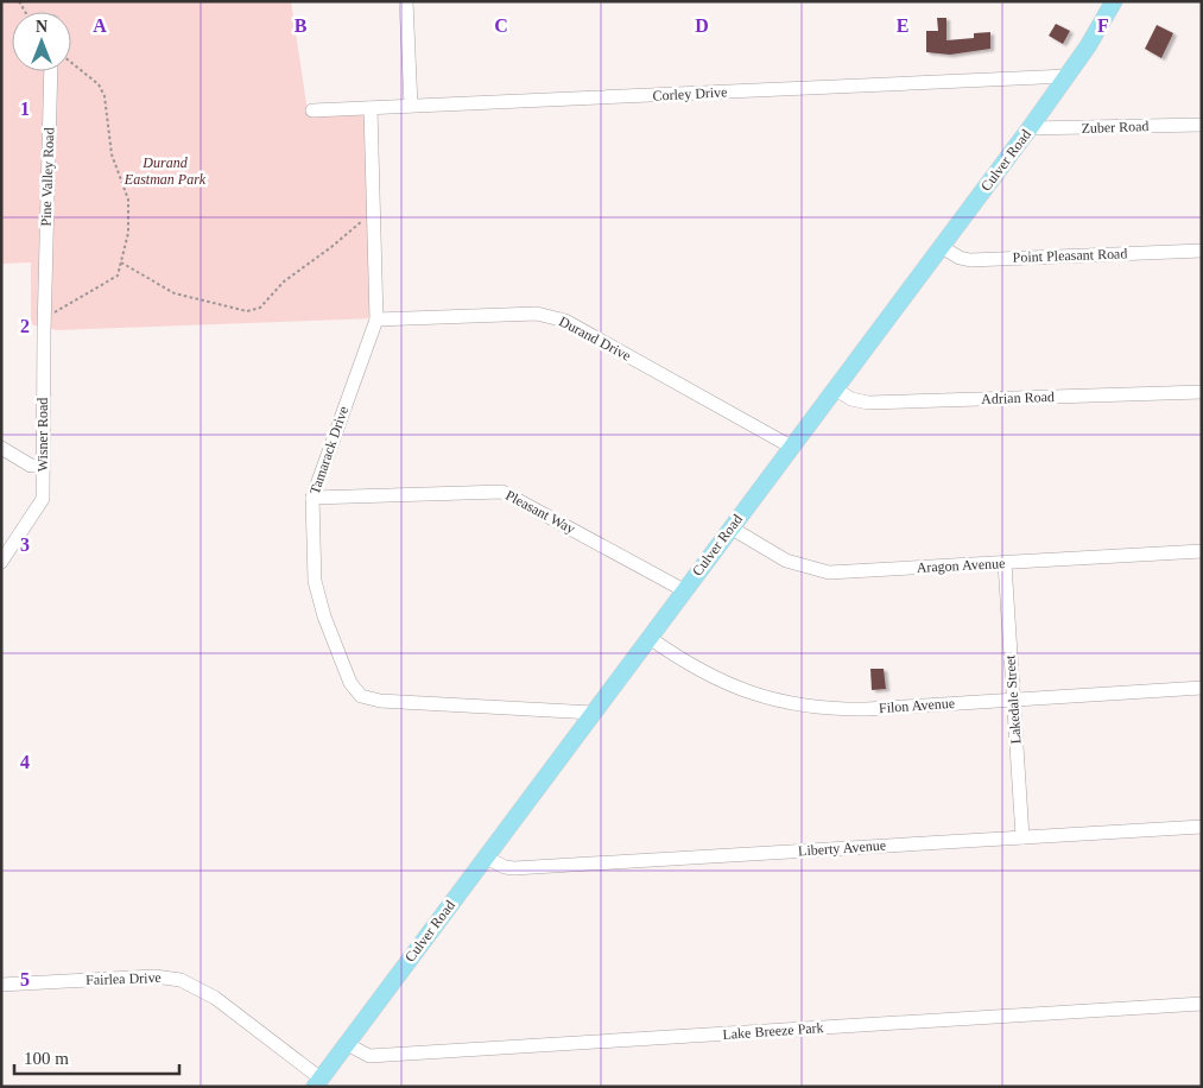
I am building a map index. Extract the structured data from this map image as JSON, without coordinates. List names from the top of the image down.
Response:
{
  "streets": {
    "main road": ["Culver Road"],
    "street": [
      "Corley Drive",
      "Zuber Road",
      "Pine Valley Road",
      "Point Pleasant Road",
      "Durand Drive",
      "Adrian Road",
      "Wisner Road",
      "Tamarack Drive",
      "Pleasant Way",
      "Aragon Avenue",
      "Lakedale Street",
      "Filon Avenue",
      "Liberty Avenue",
      "Fairlea Drive",
      "Lake Breeze Park"
    ]
  },
  "crossings": [
    ["Corley Drive", "Culver Road"],
    ["Corley Drive", "Tamarack Drive"],
    ["Zuber Road", "Culver Road"],
    ["Culver Road", "Point Pleasant Road"],
    ["Culver Road", "Durand Drive"],
    ["Culver Road", "Adrian Road"],
    ["Culver Road", "Tamarack Drive"],
    ["Culver Road", "Pleasant Way"],
    ["Culver Road", "Aragon Avenue"],
    ["Culver Road", "Filon Avenue"],
    ["Culver Road", "Liberty Avenue"],
    ["Culver Road", "Fairlea Drive"],
    ["Culver Road", "Lake Breeze Park"],
    ["Pine Valley Road", "Wisner Road"],
    ["Durand Drive", "Tamarack Drive"],
    ["Tamarack Drive", "Pleasant Way"],
    ["Aragon Avenue", "Lakedale Street"],
    ["Lakedale Street", "Filon Avenue"],
    ["Lakedale Street", "Liberty Avenue"]
  ],
  "parks": ["Durand Eastman Park"],
  "scale_bar": "100 m",
  "north": "top",
  "grid": {
    "columns": [
      "A",
      "B",
      "C",
      "D",
      "E",
      "F"
    ],
    "rows": [
      "1",
      "2",
      "3",
      "4",
      "5"
    ]
  }
}
